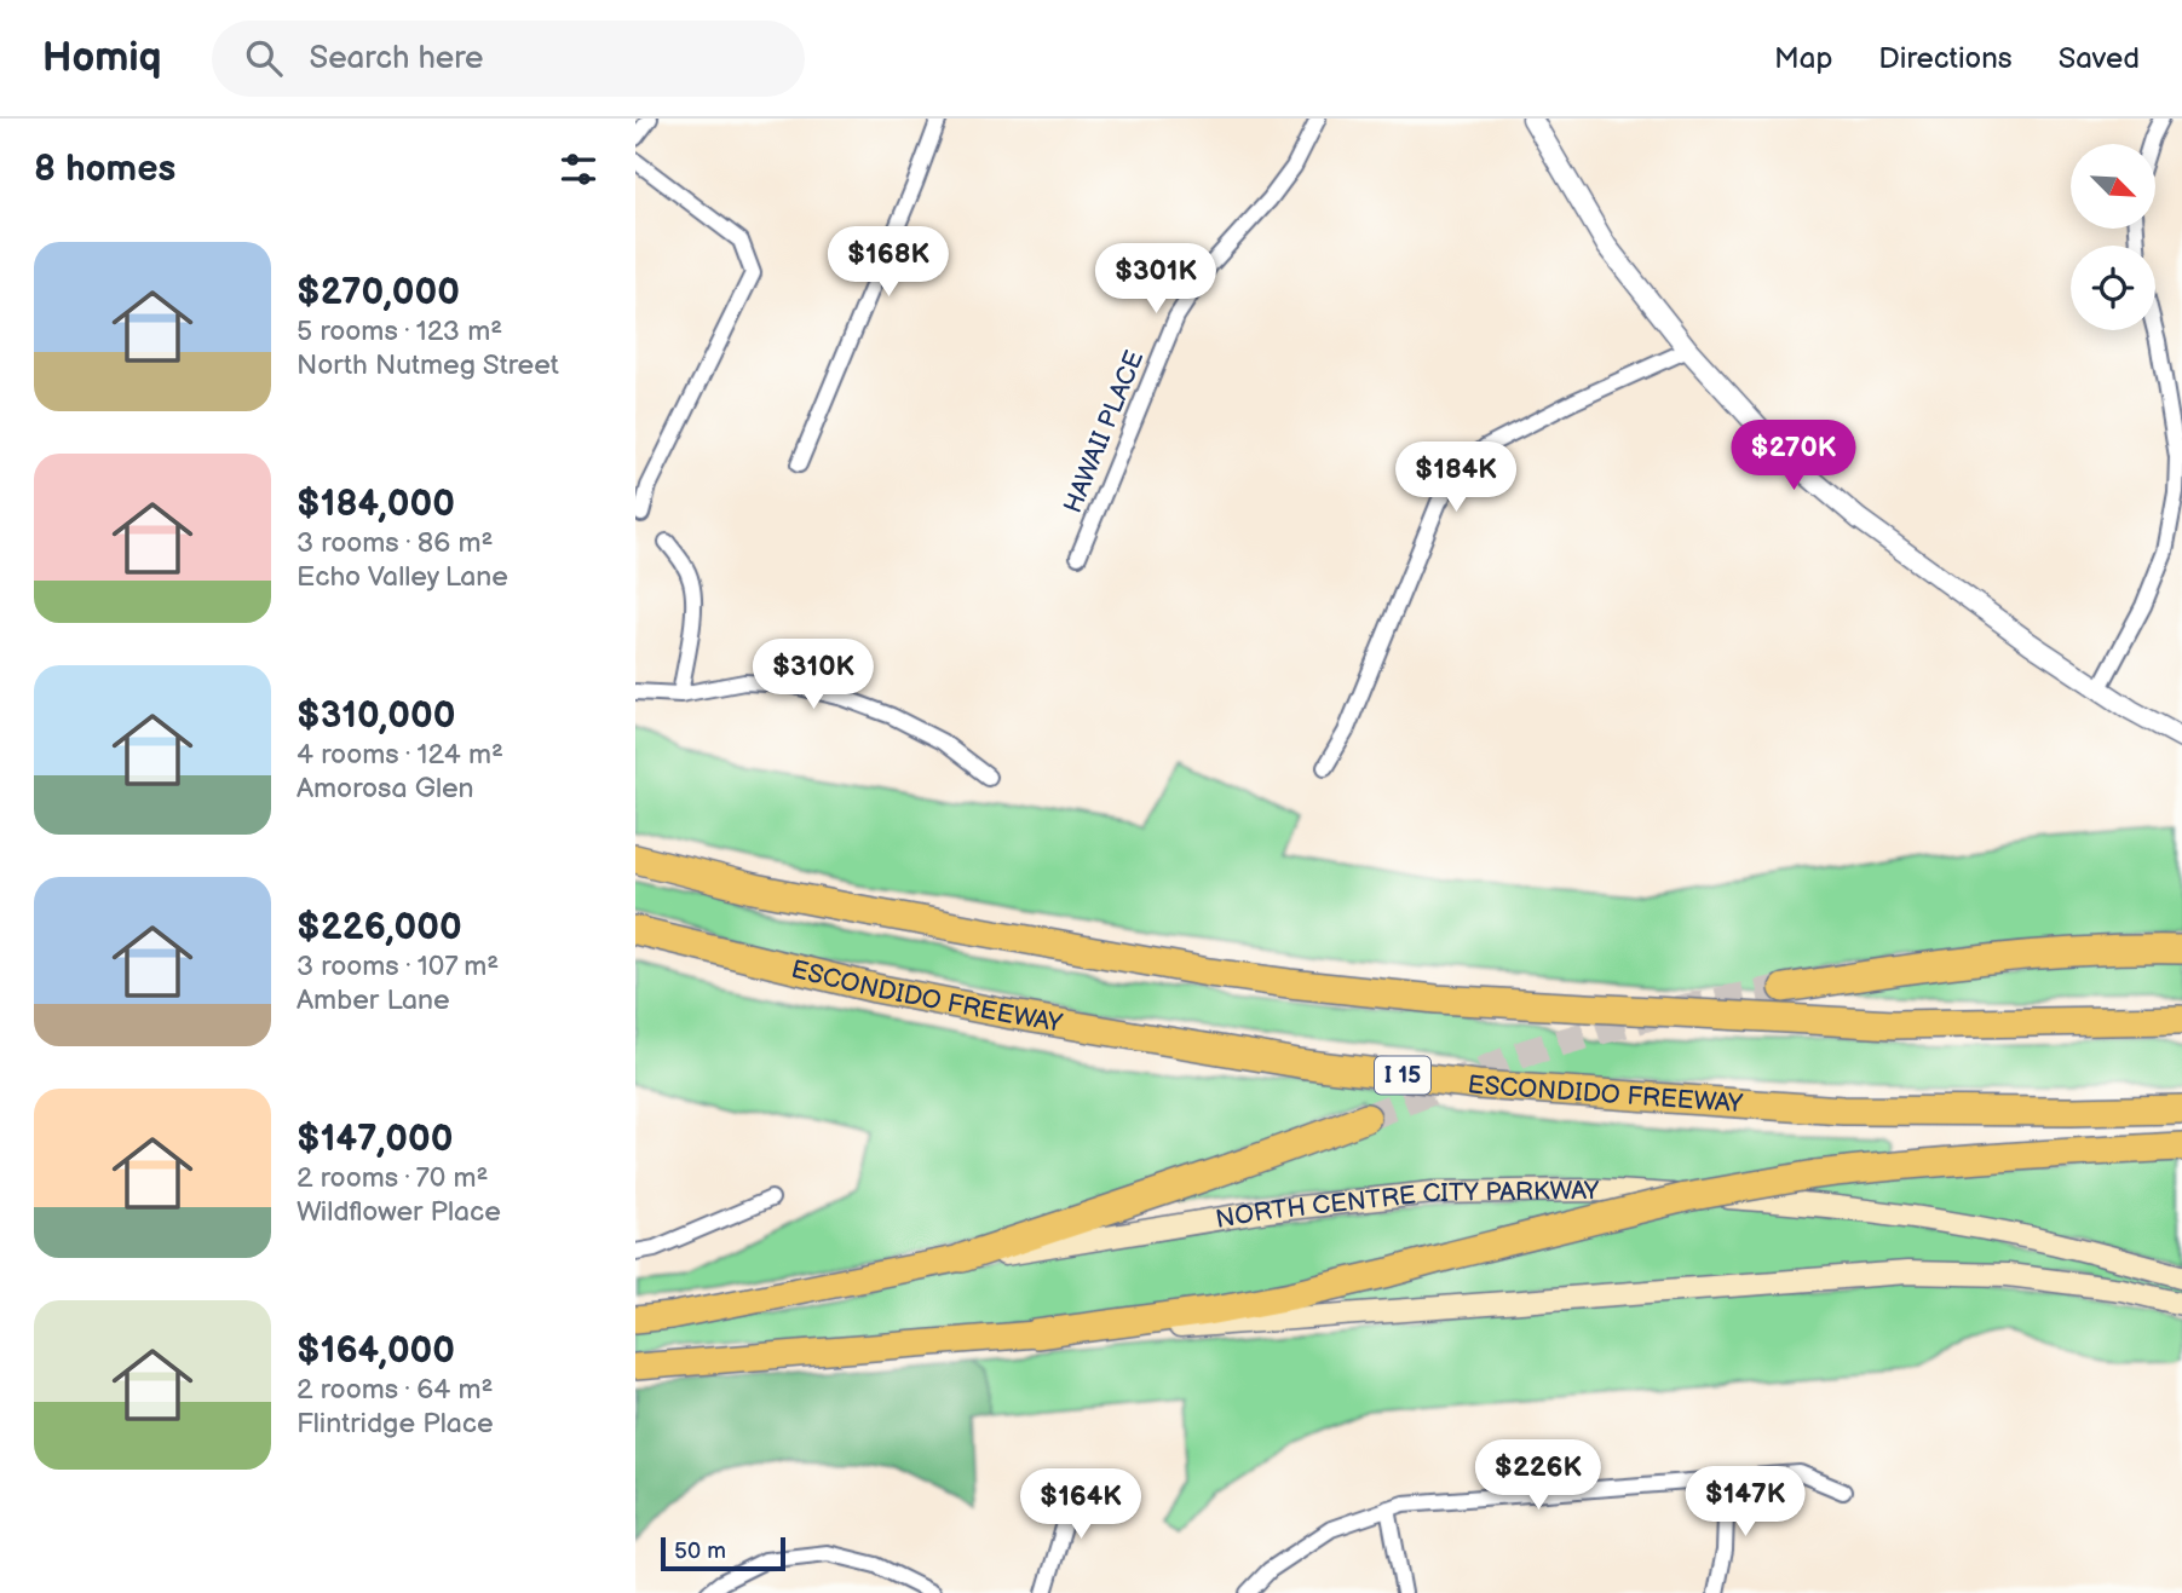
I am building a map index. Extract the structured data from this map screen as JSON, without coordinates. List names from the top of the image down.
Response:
{
  "streets": {
    "highway": ["ESCONDIDO FREEWAY", "I 15", "NORTH CENTRE CITY PARKWAY"],
    "street": ["HAWAII PLACE"]
  },
  "scale_bar": "50 m",
  "north": "bottom right",
  "page": {
    "header": "Homiq",
    "search": "Search here",
    "nav": ["Map", "Directions", "Saved"],
    "heading": "8 homes",
    "list": [
      {
        "name": "$270,000",
        "note": "5 rooms · 123 m² · North Nutmeg Street"
      },
      {
        "name": "$184,000",
        "note": "3 rooms · 86 m² · Echo Valley Lane"
      },
      {
        "name": "$310,000",
        "note": "4 rooms · 124 m² · Amorosa Glen"
      },
      {
        "name": "$226,000",
        "note": "3 rooms · 107 m² · Amber Lane"
      },
      {
        "name": "$147,000",
        "note": "2 rooms · 70 m² · Wildflower Place"
      },
      {
        "name": "$164,000",
        "note": "2 rooms · 64 m² · Flintridge Place"
      }
    ],
    "price": [
      "$168K",
      "$301K",
      "$270K",
      "$184K",
      "$310K",
      "$226K",
      "$147K",
      "$164K"
    ],
    "scale": "50 m"
  }
}
